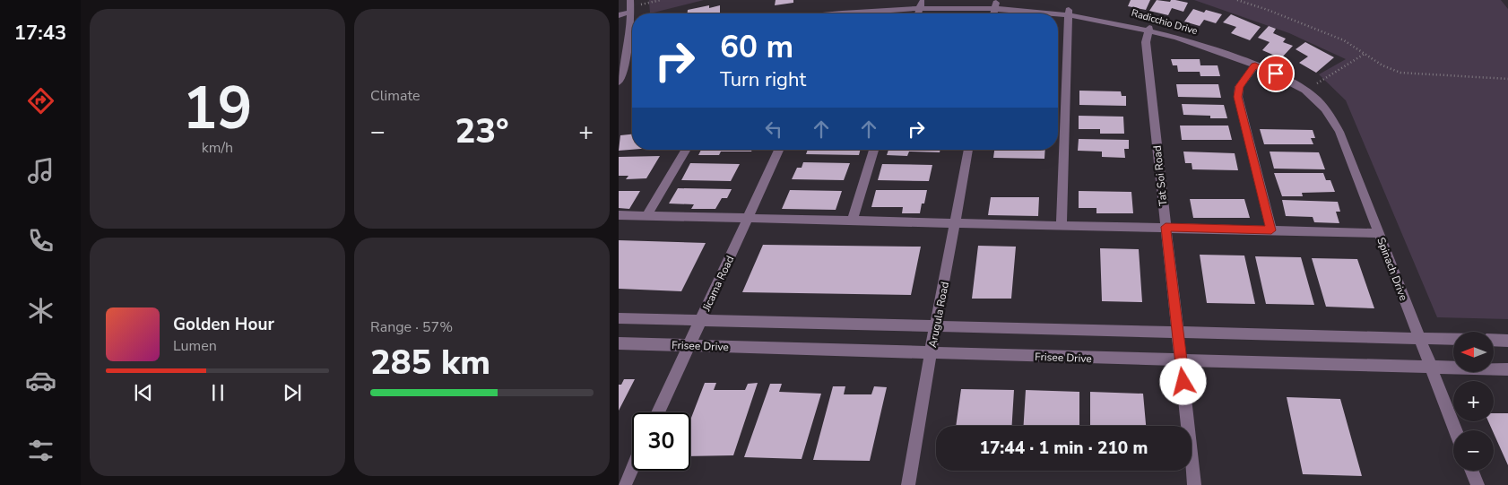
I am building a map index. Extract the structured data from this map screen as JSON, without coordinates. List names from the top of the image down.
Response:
{
  "streets": {
    "street": [
      "Radicchio Drive",
      "Tat Soi Road",
      "Spinach Drive",
      "Jicama Road",
      "Arugula Road",
      "Frisee Drive"
    ]
  },
  "crossings": [
    ["Radicchio Drive", "Tat Soi Road"],
    ["Radicchio Drive", "Spinach Drive"],
    ["Tat Soi Road", "Frisee Drive"],
    ["Spinach Drive", "Frisee Drive"],
    ["Jicama Road", "Frisee Drive"],
    ["Arugula Road", "Frisee Drive"]
  ],
  "north": "left",
  "page": {
    "tabs": "17:43",
    "tile": [
      ["19", "km/h"],
      "Climate",
      ["Range · 57%", "285 km"]
    ],
    "turn": ["60 m", "Turn right"],
    "heat": ["−", "23°", "+"],
    "song": ["Golden Hour", "Lumen"],
    "map_buttons": ["+", "−"],
    "limit": "30",
    "trip": "17:44 · 1 min · 210 m"
  }
}
